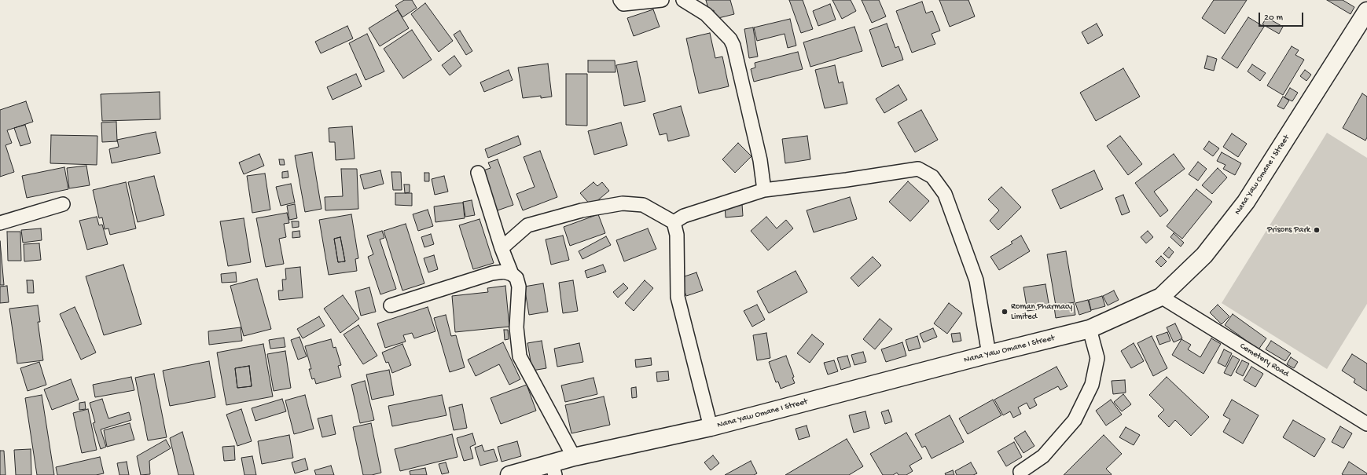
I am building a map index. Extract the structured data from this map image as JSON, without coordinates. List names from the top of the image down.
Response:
{
  "streets": {
    "main road": ["Nana Yaw Omane I Street"],
    "street": ["Cemetery Road"]
  },
  "crossings": [
    ["Nana Yaw Omane I Street", "Cemetery Road"]
  ],
  "places": ["Prisons Park", "Roman Pharmacy Limited"],
  "scale_bar": "20 m"
}
